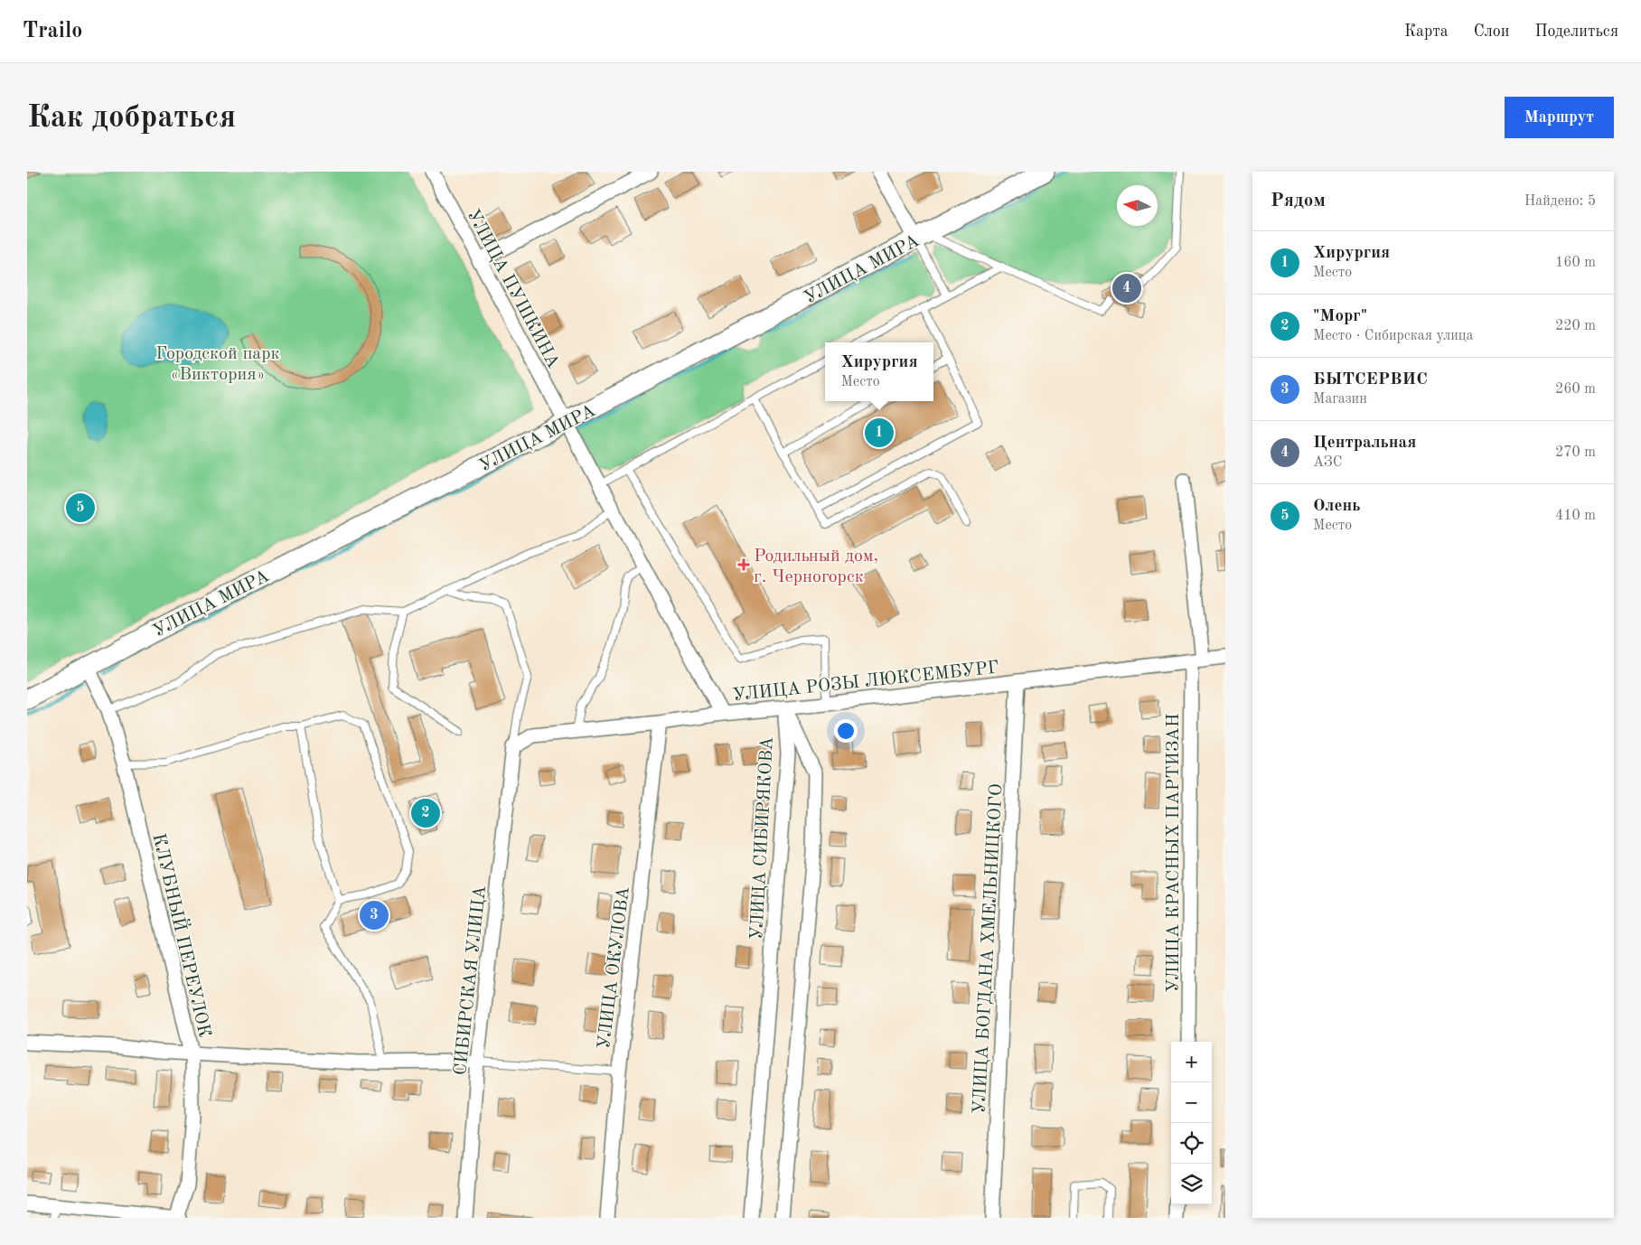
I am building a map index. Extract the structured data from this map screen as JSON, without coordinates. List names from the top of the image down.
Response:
{
  "streets": {
    "main road": ["УЛИЦА МИРА"],
    "street": [
      "УЛИЦА ПУШКИНА",
      "УЛИЦА РОЗЫ ЛЮКСЕМБУРГ",
      "УЛИЦА СИБИРЯКОВА",
      "УЛИЦА КРАСНЫХ ПАРТИЗАН",
      "КЛУБНЫЙ ПЕРЕУЛОК",
      "УЛИЦА БОГДАНА ХМЕЛЬНИЦКОГО",
      "УЛИЦА ОКУЛОВА",
      "СИБИРСКАЯ УЛИЦА"
    ]
  },
  "crossings": [
    ["УЛИЦА МИРА", "УЛИЦА ПУШКИНА"],
    ["УЛИЦА МИРА", "КЛУБНЫЙ ПЕРЕУЛОК"],
    ["УЛИЦА ПУШКИНА", "УЛИЦА РОЗЫ ЛЮКСЕМБУРГ"],
    ["УЛИЦА РОЗЫ ЛЮКСЕМБУРГ", "УЛИЦА СИБИРЯКОВА"],
    ["УЛИЦА РОЗЫ ЛЮКСЕМБУРГ", "УЛИЦА КРАСНЫХ ПАРТИЗАН"],
    ["УЛИЦА РОЗЫ ЛЮКСЕМБУРГ", "УЛИЦА БОГДАНА ХМЕЛЬНИЦКОГО"],
    ["УЛИЦА РОЗЫ ЛЮКСЕМБУРГ", "УЛИЦА ОКУЛОВА"],
    ["УЛИЦА РОЗЫ ЛЮКСЕМБУРГ", "СИБИРСКАЯ УЛИЦА"]
  ],
  "parks": ["Городской парк «Виктория»"],
  "places": {
    "health": ["Родильный дом, г. Черногорск"]
  },
  "north": "left",
  "page": {
    "header": "Trailo",
    "nav": ["Карта", "Слои", "Поделиться"],
    "buttons": "Маршрут",
    "title": "Как добраться",
    "heading": ["Рядом", "Найдено: 5"],
    "list": [
      {
        "mark": "1",
        "name": "Хирургия",
        "note": "Место",
        "value": "160 m"
      },
      {
        "mark": "2",
        "name": "\"Морг\"",
        "note": "Место · Сибирская улица",
        "value": "220 m"
      },
      {
        "mark": "3",
        "name": "БЫТСЕРВИС",
        "note": "Магазин",
        "value": "260 m"
      },
      {
        "mark": "4",
        "name": "Центральная",
        "note": "АЗС",
        "value": "270 m"
      },
      {
        "mark": "5",
        "name": "Олень",
        "note": "Место",
        "value": "410 m"
      }
    ],
    "pins": [
      "4",
      "1",
      "5",
      "2",
      "3"
    ],
    "popup": ["Хирургия", "Место"],
    "map_buttons": ["+", "−"]
  }
}
